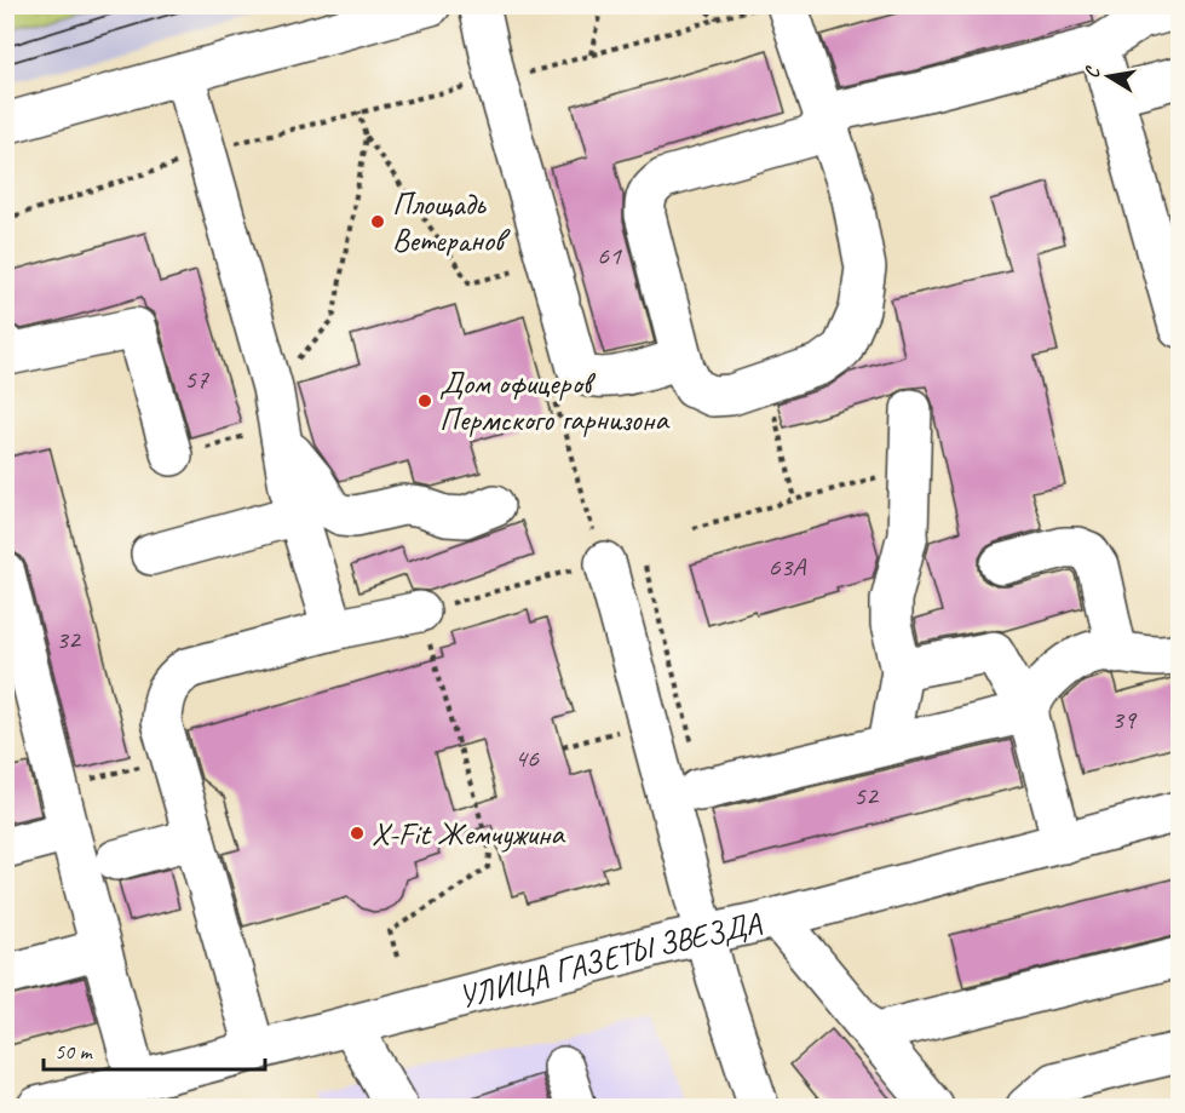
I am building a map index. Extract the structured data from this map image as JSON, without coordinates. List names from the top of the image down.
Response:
{
  "streets": {
    "street": ["УЛИЦА ГАЗЕТЫ ЗВЕЗДА"]
  },
  "places": ["Площадь Ветеранов", "Дом офицеров Пермского гарнизона", "X-Fit Жемчужина"],
  "house_numbers": [
    "61",
    "57",
    "63А",
    "32",
    "39",
    "46",
    "52"
  ],
  "scale_bar": "50 m",
  "north": "left"
}
